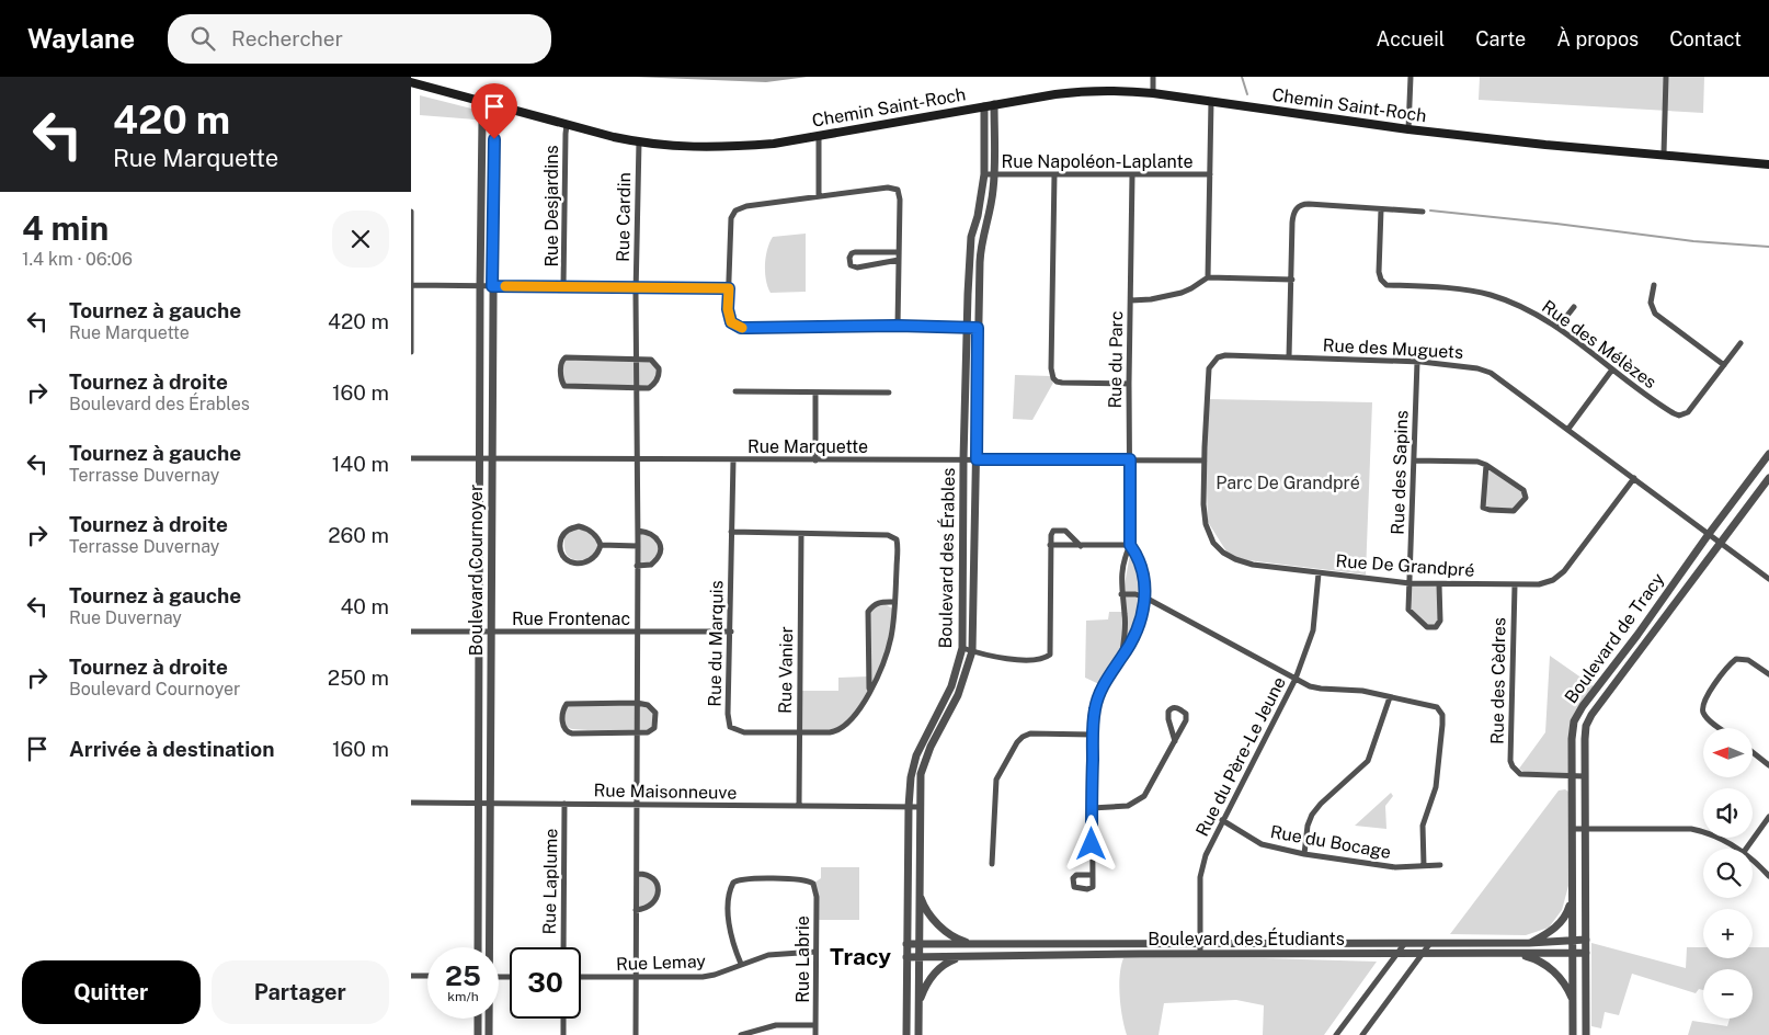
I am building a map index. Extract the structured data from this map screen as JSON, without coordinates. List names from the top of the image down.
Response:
{
  "streets": {
    "main road": ["Chemin Saint-Roch"],
    "street": [
      "Rue Napoléon-Laplante",
      "Rue Desjardins",
      "Rue Cardin",
      "Rue des Mélèzes",
      "Rue des Muguets",
      "Rue du Parc",
      "Rue Marquette",
      "Rue des Sapins",
      "Boulevard des Érables",
      "Rue De Grandpré",
      "Boulevard Cournoyer",
      "Rue Frontenac",
      "Boulevard de Tracy",
      "Rue du Marquis",
      "Rue Vanier",
      "Rue des Cèdres",
      "Rue du Père-Le Jeune",
      "Rue Maisonneuve",
      "Rue du Bocage",
      "Rue Laplume",
      "Boulevard des Étudiants",
      "Rue Labrie",
      "Rue Lemay"
    ]
  },
  "crossings": [
    ["Chemin Saint-Roch", "Rue Desjardins"],
    ["Chemin Saint-Roch", "Rue Cardin"],
    ["Chemin Saint-Roch", "Boulevard des Érables"],
    ["Chemin Saint-Roch", "Boulevard Cournoyer"],
    ["Rue Napoléon-Laplante", "Rue du Parc"],
    ["Rue Napoléon-Laplante", "Boulevard des Érables"],
    ["Rue Cardin", "Rue Marquette"],
    ["Rue Cardin", "Rue Frontenac"],
    ["Rue Cardin", "Rue Maisonneuve"],
    ["Rue Cardin", "Rue Lemay"],
    ["Rue des Muguets", "Rue Marquette"],
    ["Rue des Muguets", "Rue des Sapins"],
    ["Rue des Muguets", "Rue De Grandpré"],
    ["Rue des Muguets", "Boulevard de Tracy"],
    ["Rue du Parc", "Rue Marquette"],
    ["Rue Marquette", "Boulevard des Érables"],
    ["Rue Marquette", "Rue De Grandpré"],
    ["Rue Marquette", "Boulevard Cournoyer"],
    ["Rue Marquette", "Rue du Marquis"],
    ["Rue des Sapins", "Rue De Grandpré"],
    ["Boulevard des Érables", "Rue Maisonneuve"],
    ["Boulevard des Érables", "Boulevard des Étudiants"],
    ["Rue De Grandpré", "Rue des Cèdres"],
    ["Rue De Grandpré", "Rue du Père-Le Jeune"],
    ["Boulevard Cournoyer", "Rue Frontenac"],
    ["Boulevard Cournoyer", "Rue Maisonneuve"],
    ["Rue Frontenac", "Rue du Marquis"],
    ["Boulevard de Tracy", "Rue des Cèdres"],
    ["Boulevard de Tracy", "Boulevard des Étudiants"],
    ["Rue du Marquis", "Rue Vanier"],
    ["Rue Vanier", "Rue Maisonneuve"],
    ["Rue du Père-Le Jeune", "Rue du Bocage"],
    ["Rue du Père-Le Jeune", "Boulevard des Étudiants"],
    ["Rue Maisonneuve", "Rue Laplume"],
    ["Rue Labrie", "Rue Lemay"]
  ],
  "districts": ["Tracy"],
  "parks": ["Parc De Grandpré"],
  "north": "left",
  "page": {
    "header": "Waylane",
    "search": "Rechercher",
    "nav": [
      "Accueil",
      "Carte",
      "À propos",
      "Contact"
    ],
    "turn": ["420 m", "Rue Marquette"],
    "heading": ["4 min", "1.4 km · 06:06"],
    "list": [
      {
        "name": "Tournez à gauche",
        "note": "Rue Marquette",
        "value": "420 m"
      },
      {
        "name": "Tournez à droite",
        "note": "Boulevard des Érables",
        "value": "160 m"
      },
      {
        "name": "Tournez à gauche",
        "note": "Terrasse Duvernay",
        "value": "140 m"
      },
      {
        "name": "Tournez à droite",
        "note": "Terrasse Duvernay",
        "value": "260 m"
      },
      {
        "name": "Tournez à gauche",
        "note": "Rue Duvernay",
        "value": "40 m"
      },
      {
        "name": "Tournez à droite",
        "note": "Boulevard Cournoyer",
        "value": "250 m"
      },
      {
        "name": "Arrivée à destination",
        "value": "160 m"
      }
    ],
    "map_buttons": ["+", "−"],
    "speed": "25 km/h",
    "limit": "30",
    "buttons": ["Quitter", "Partager"]
  }
}
